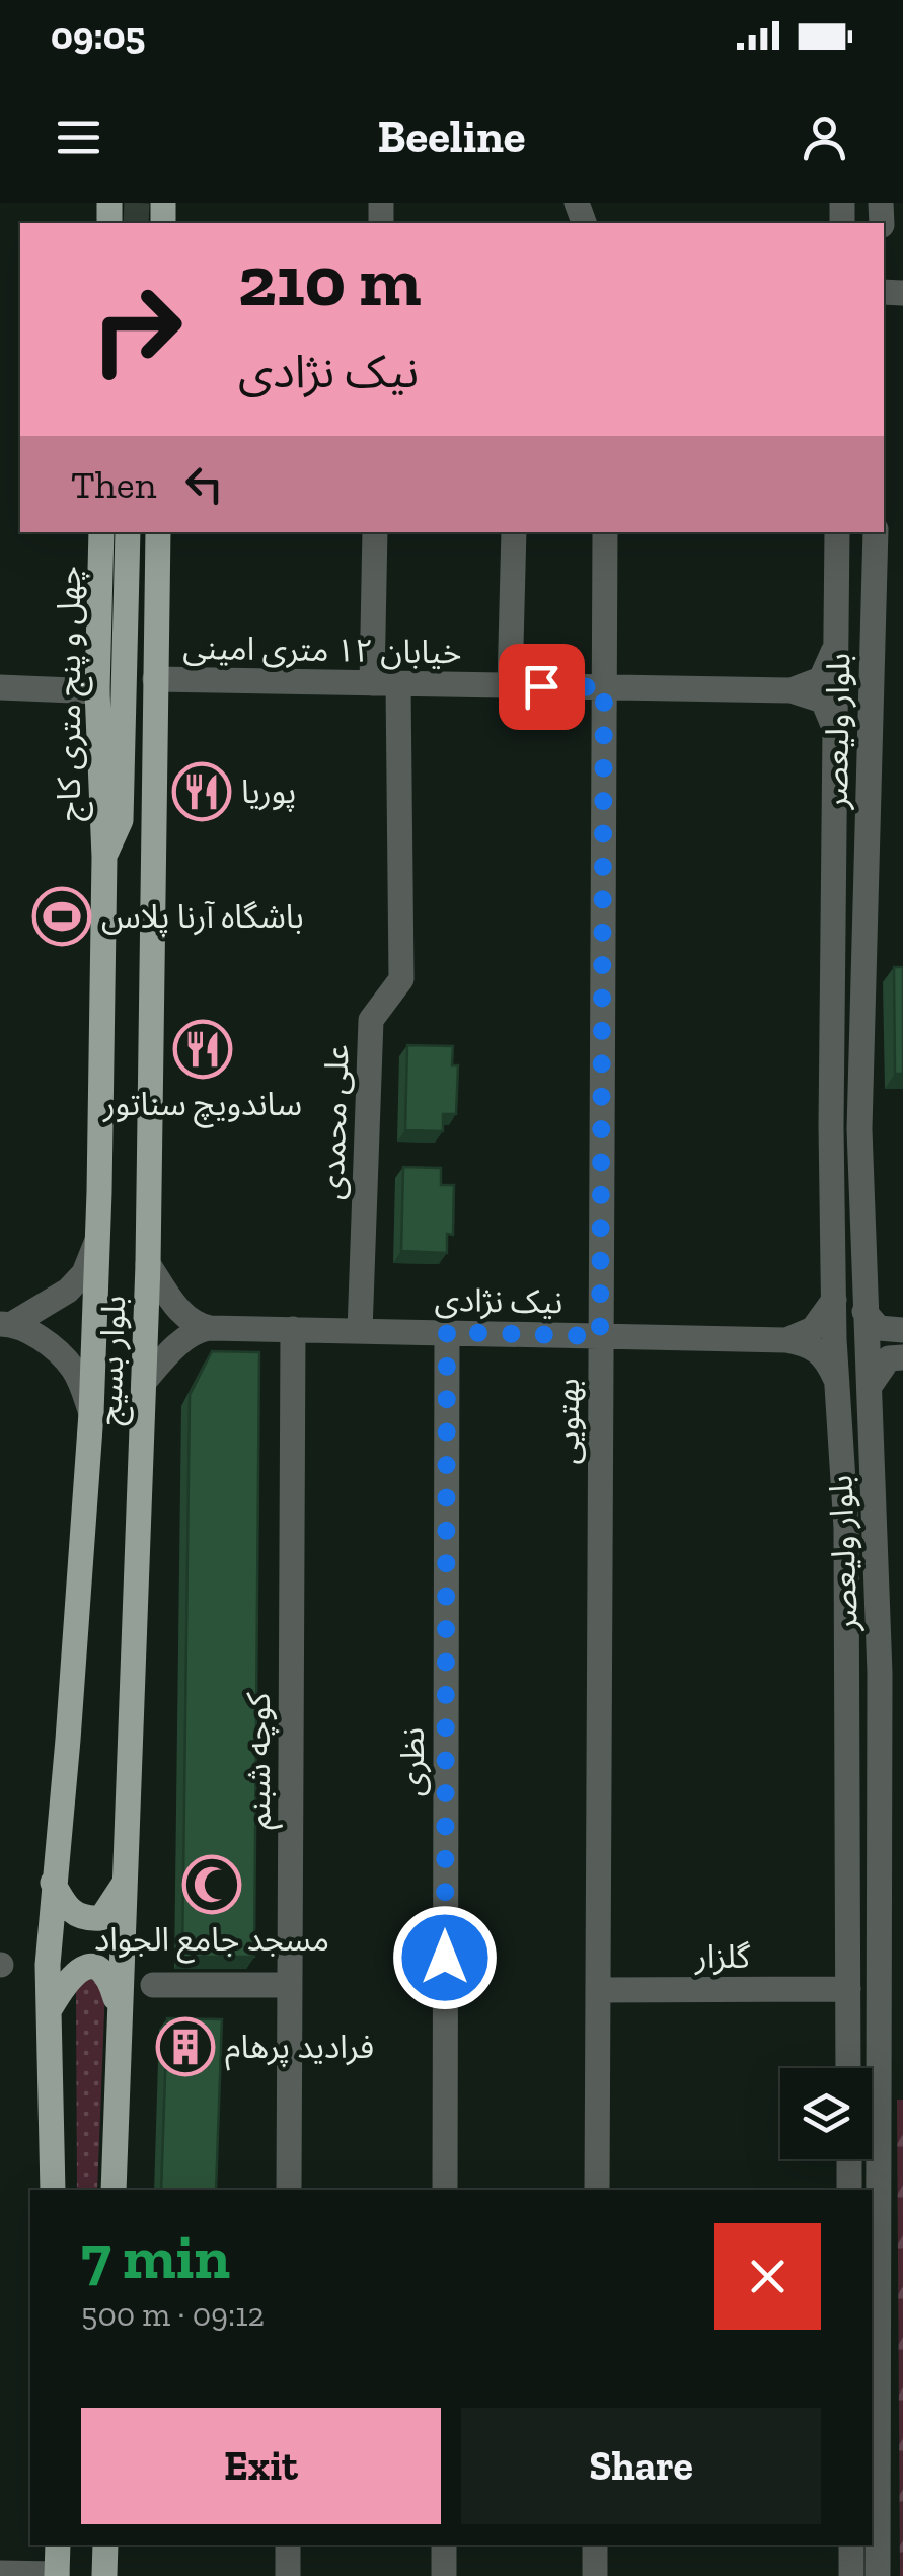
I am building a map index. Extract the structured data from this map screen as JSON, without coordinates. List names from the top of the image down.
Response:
{
  "streets": {
    "main road": ["چهل و پنج متری کاج", "بلوار بسیج"],
    "street": [
      "خیابان ۱۲ متری امینی",
      "بلوار ولیعصر",
      "علی محمدی",
      "نیک نژادی",
      "بهتویی",
      "کوچه شبنم",
      "نظری",
      "گلزار"
    ]
  },
  "crossings": [
    ["خیابان ۱۲ متری امینی", "علی محمدی"],
    ["خیابان ۱۲ متری امینی", "بلوار بسیج"],
    ["خیابان ۱۲ متری امینی", "بهتویی"],
    ["چهل و پنج متری کاج", "بلوار بسیج"],
    ["بلوار ولیعصر", "گلزار"],
    ["علی محمدی", "نیک نژادی"],
    ["نیک نژادی", "بهتویی"],
    ["نیک نژادی", "کوچه شبنم"],
    ["نیک نژادی", "نظری"],
    ["بهتویی", "گلزار"]
  ],
  "places": {
    "restaurant": ["پوریا", "ساندویچ سناتور"],
    "sports": ["باشگاه آرنا پلاس"],
    "mosque": ["مسجد جامع الجواد"],
    "building": ["فرادید پرهام"]
  },
  "page": {
    "status": "09:05",
    "header": "Beeline",
    "turn": ["210 m", "نیک نژادی"],
    "then": "Then",
    "heading": ["7 min", "500 m · 09:12"],
    "buttons": ["Exit", "Share"]
  }
}
